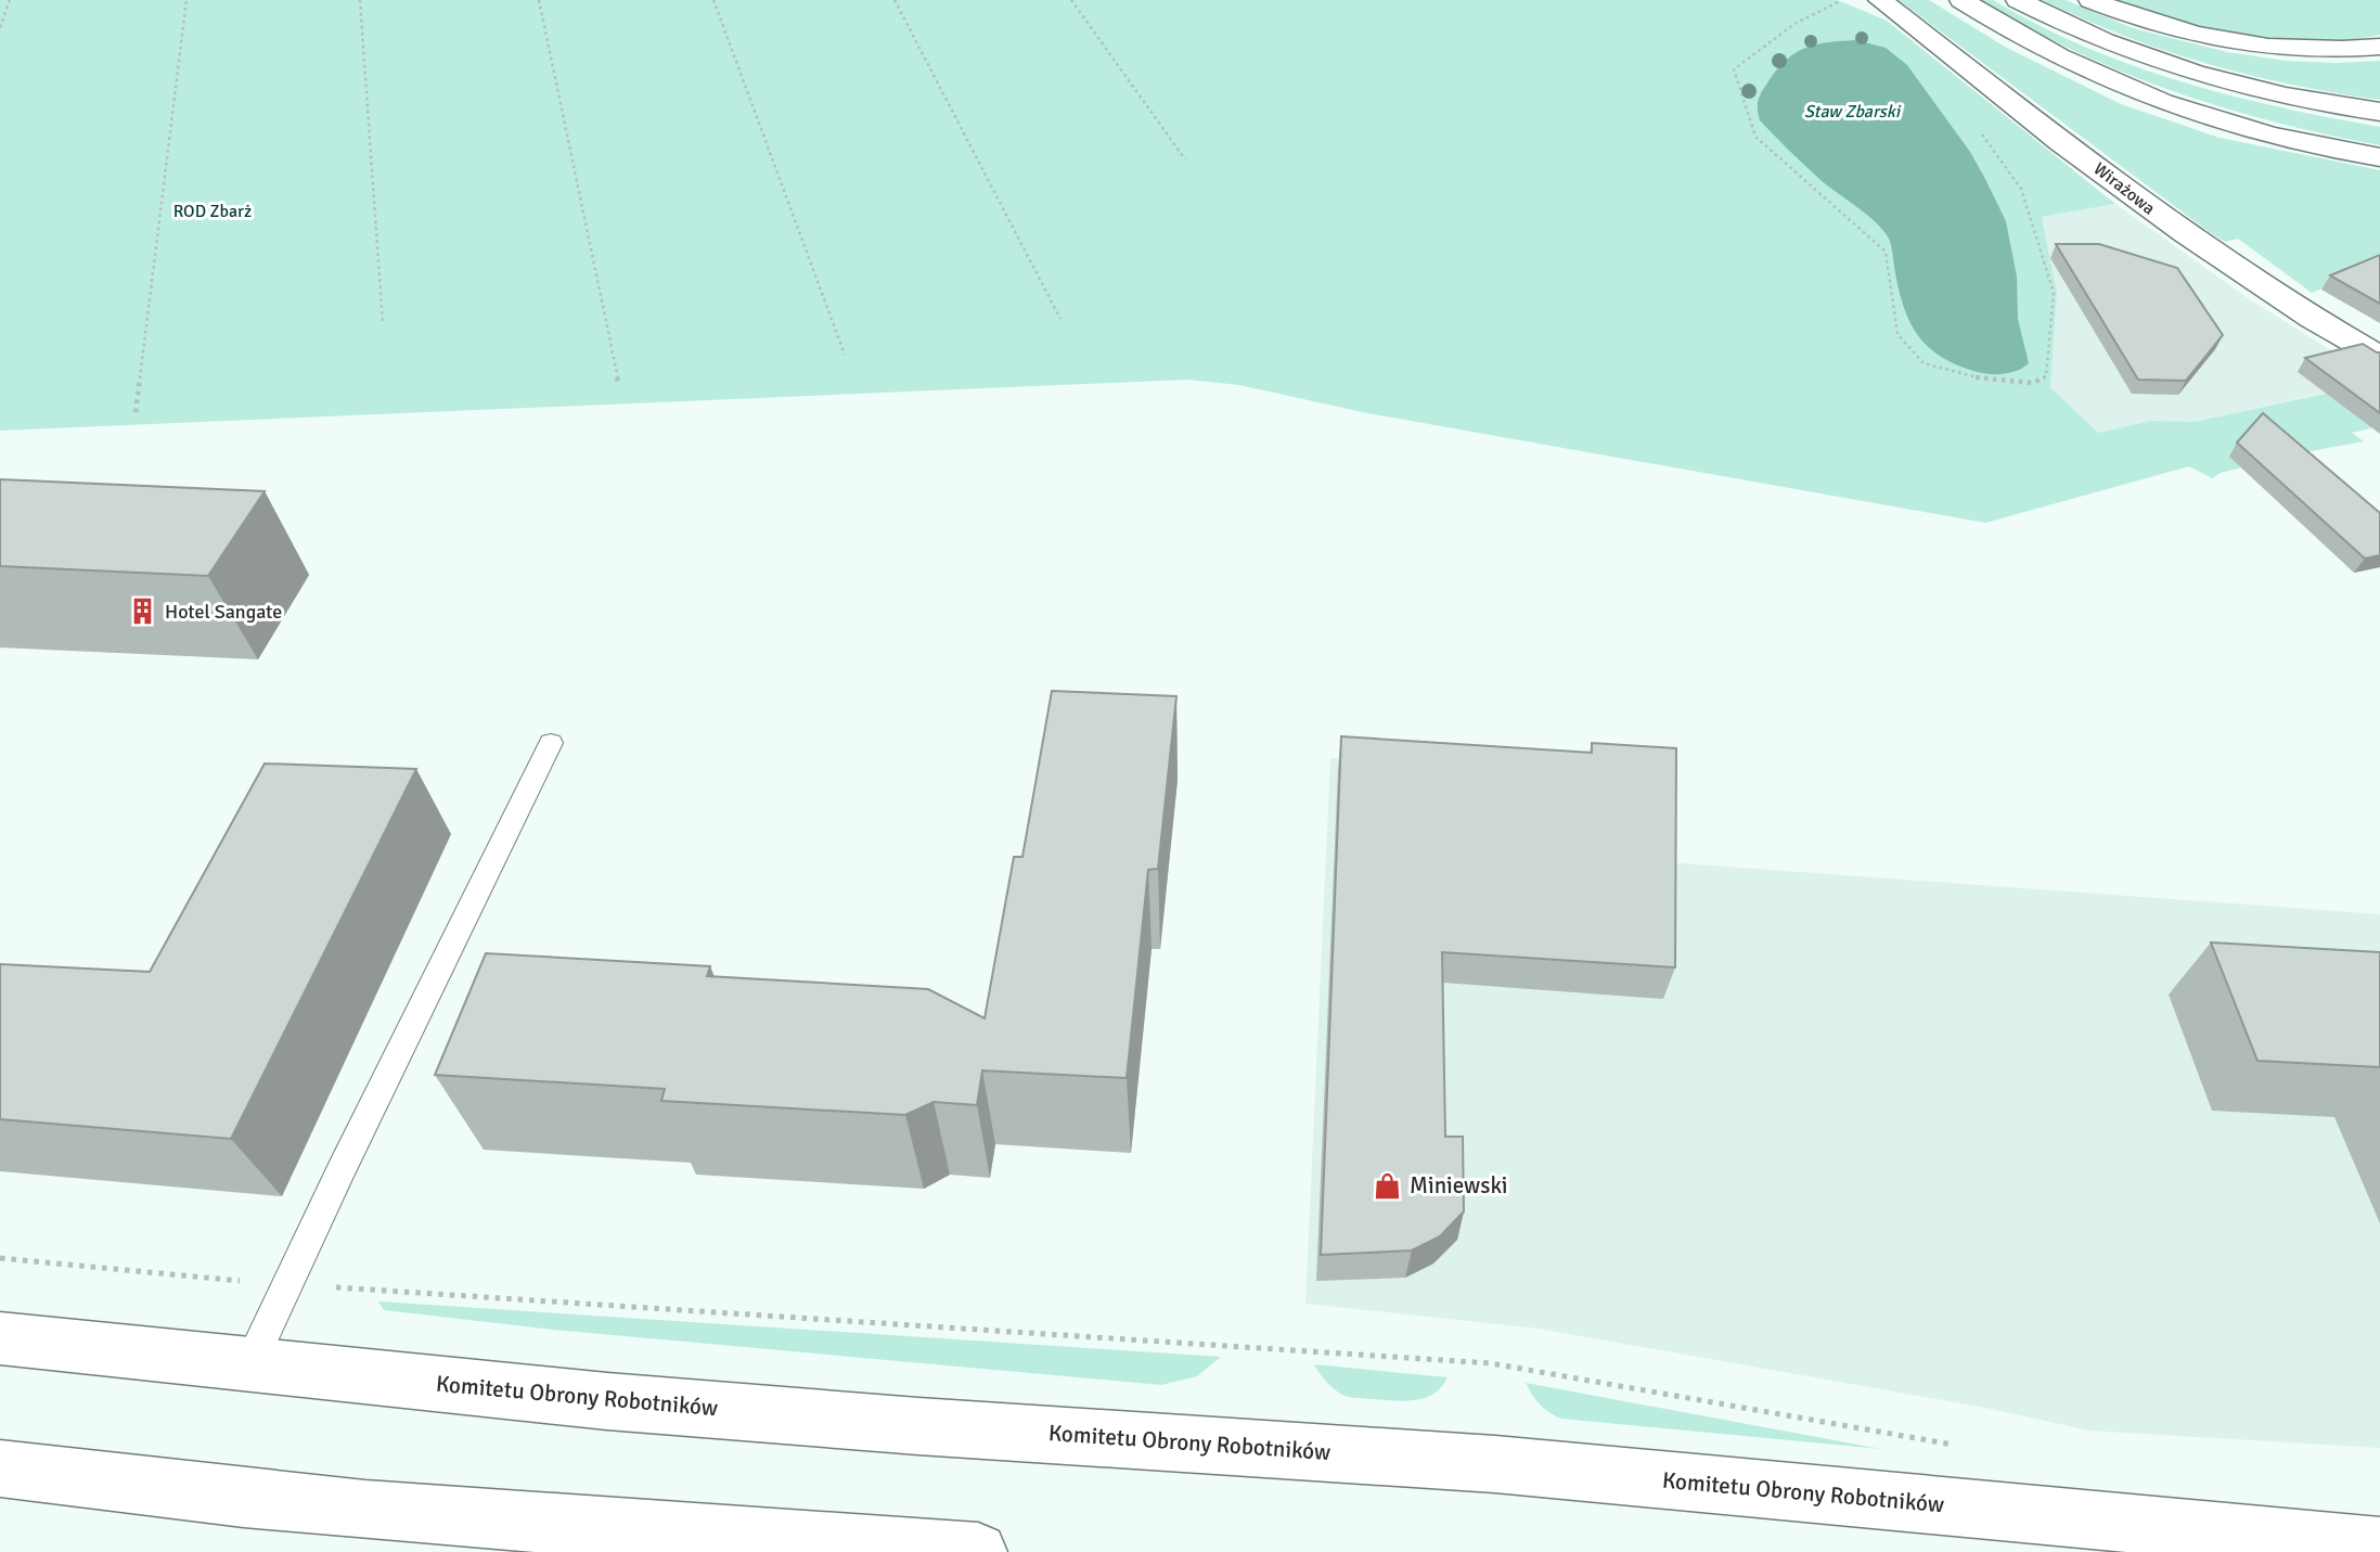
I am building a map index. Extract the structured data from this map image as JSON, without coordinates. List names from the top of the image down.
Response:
{
  "streets": {
    "main road": ["Wirażowa", "Komitetu Obrony Robotników"]
  },
  "water": ["Staw Zbarski"],
  "parks": ["ROD Zbarż"],
  "places": {
    "building": ["Hotel Sangate"],
    "shop": ["Miniewski"]
  }
}
